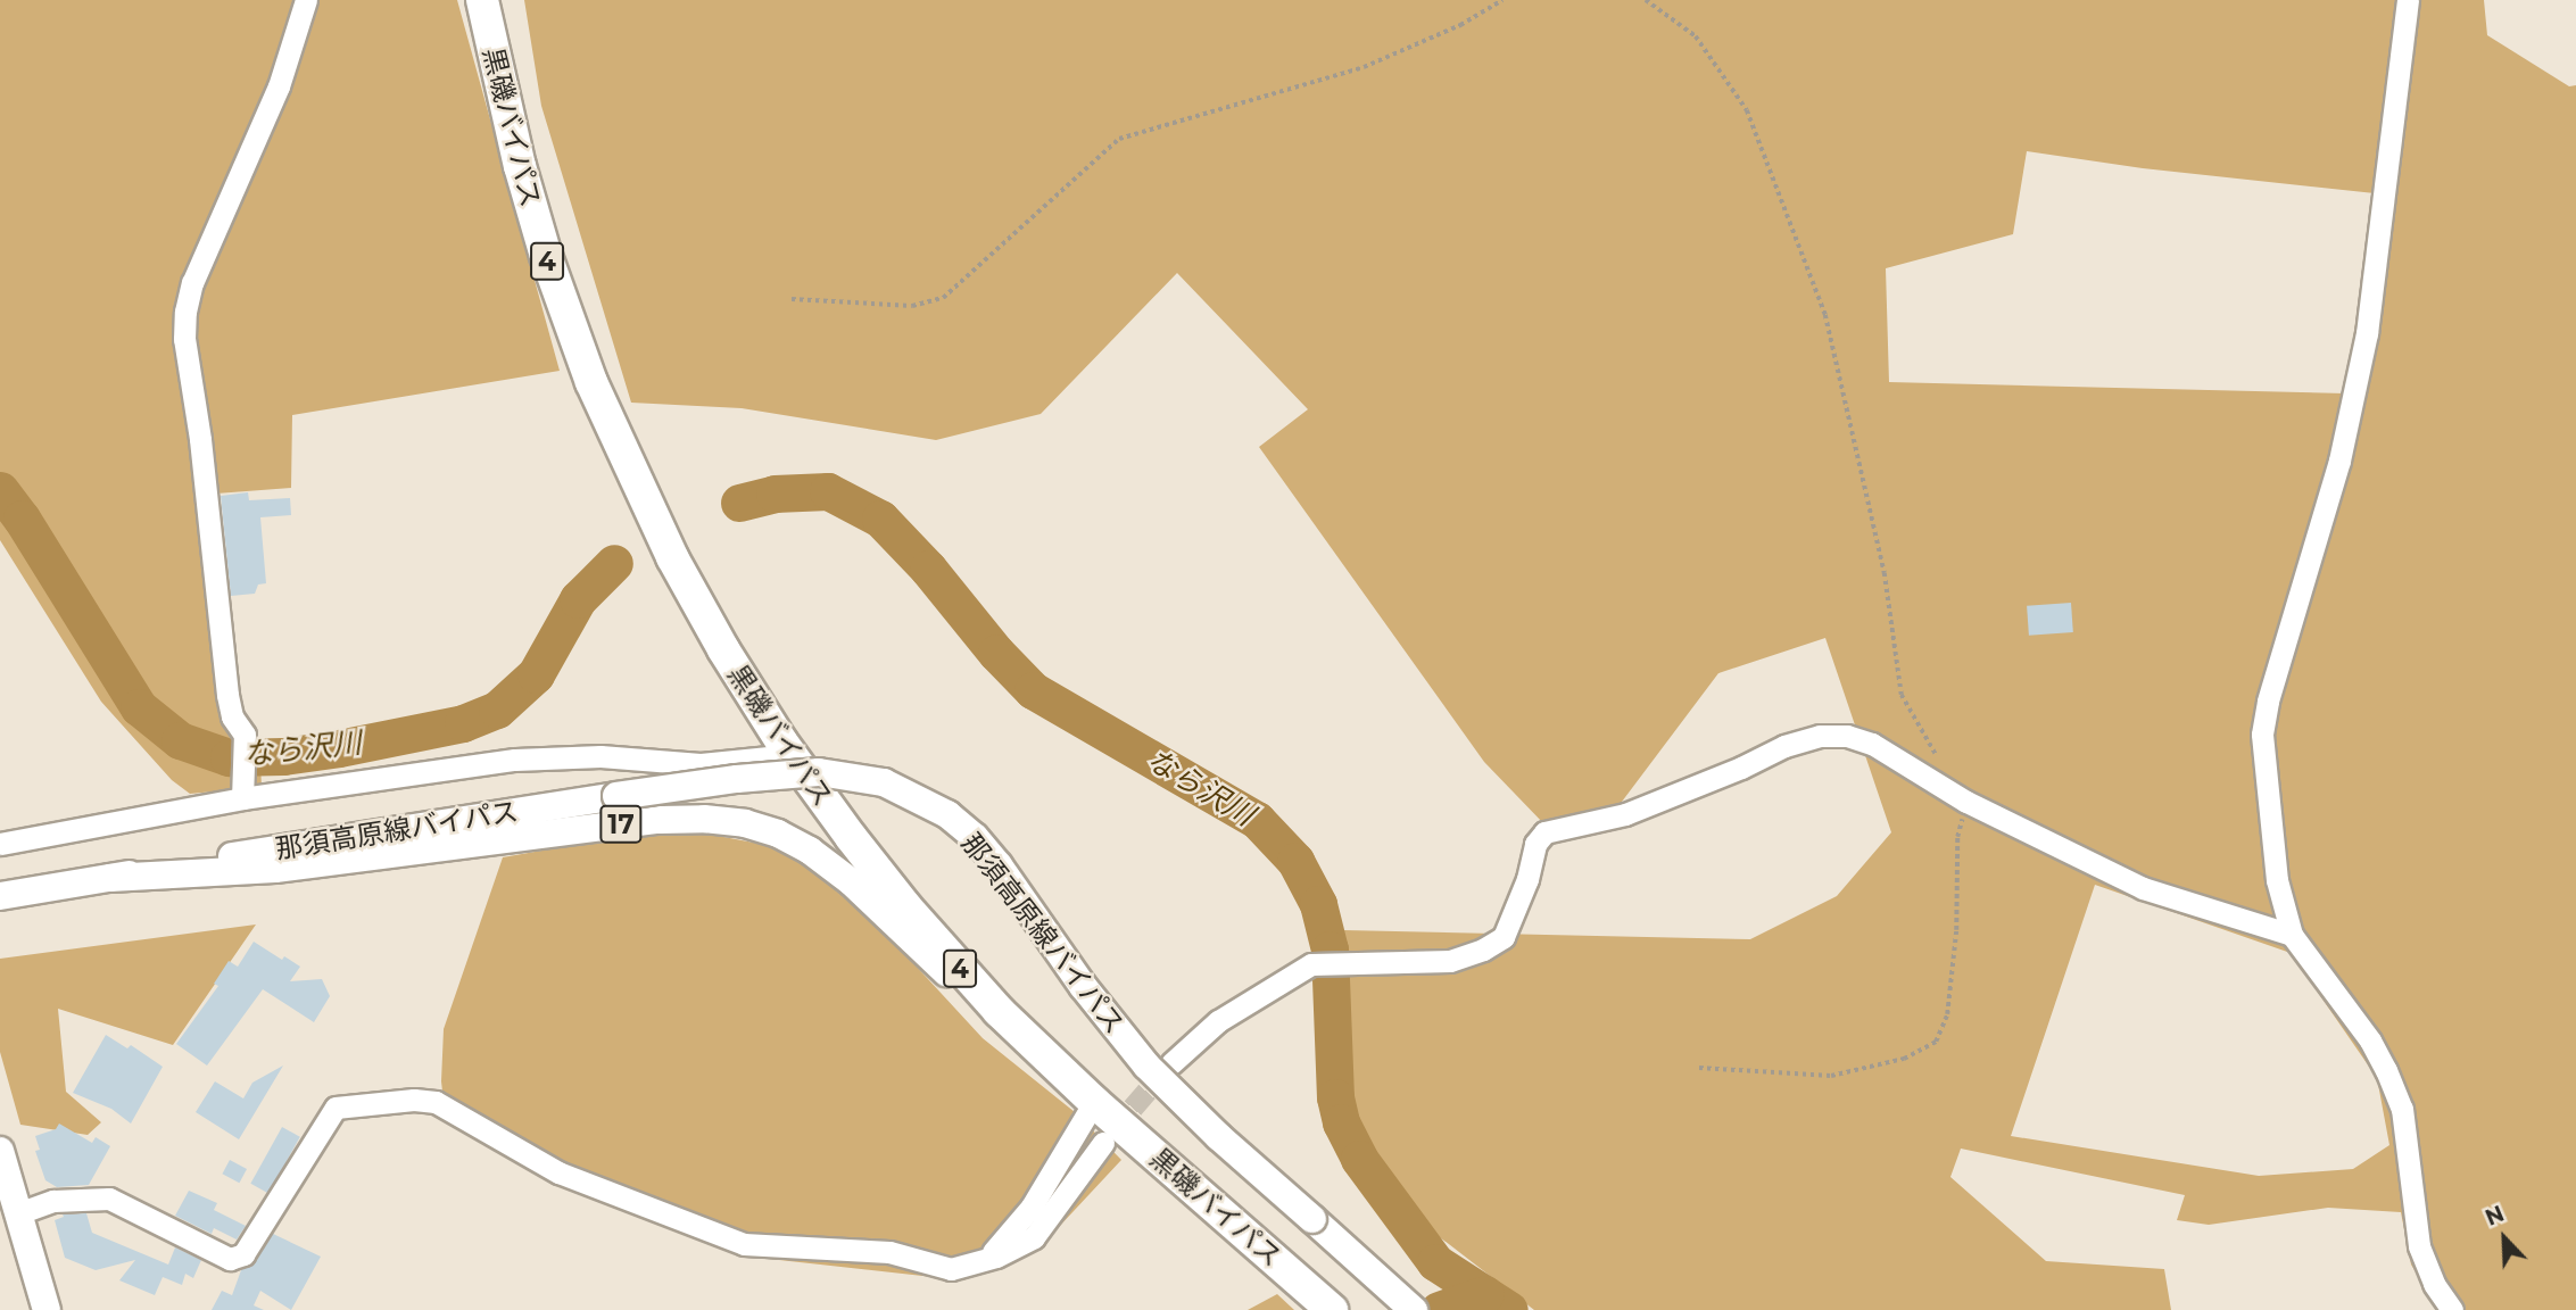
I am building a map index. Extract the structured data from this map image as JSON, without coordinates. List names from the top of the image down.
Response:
{
  "streets": {
    "highway": ["黒磯バイパス", "4"],
    "main road": ["17", "那須高原線バイパス"]
  },
  "crossings": [
    ["黒磯バイパス", "那須高原線バイパス"]
  ],
  "water": ["なら沢川"],
  "north": "top left"
}
